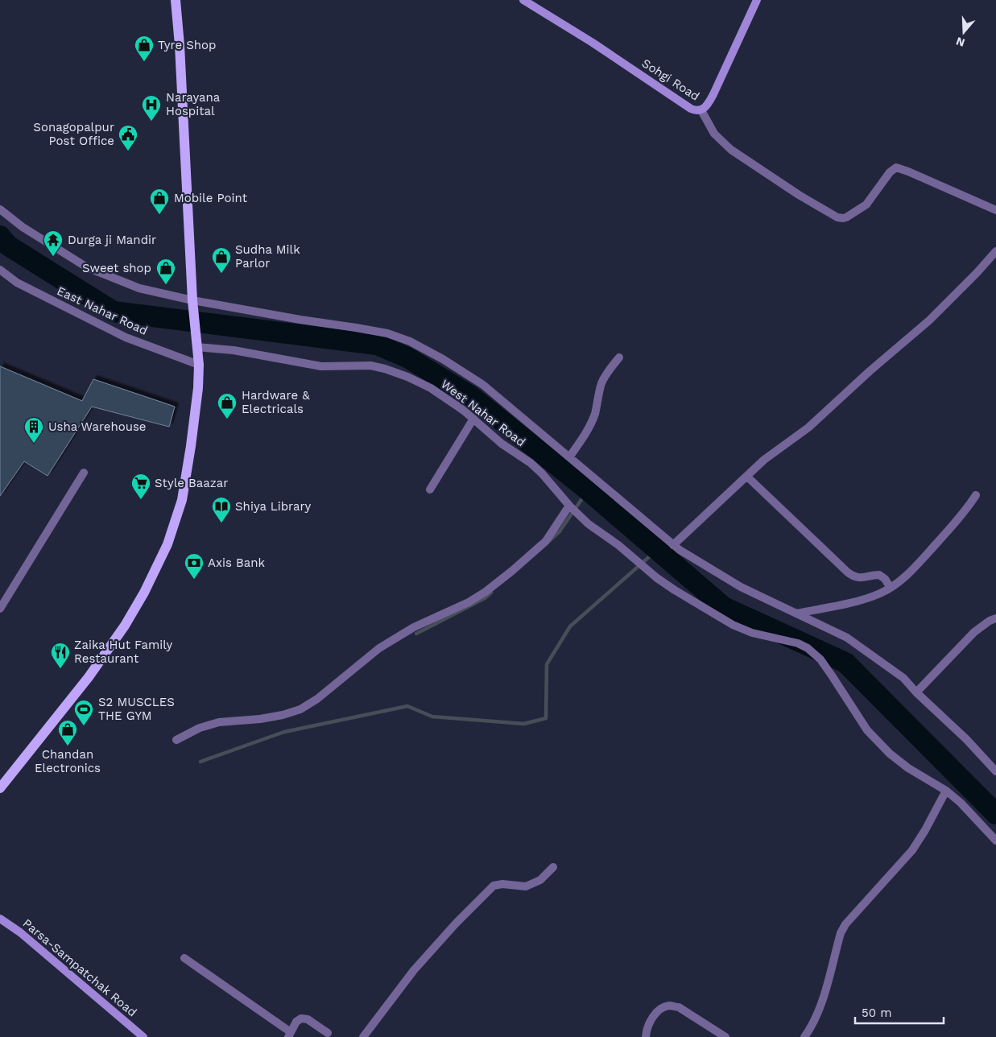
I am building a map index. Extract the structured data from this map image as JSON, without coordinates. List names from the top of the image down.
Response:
{
  "streets": {
    "street": [
      "Sohgi Road",
      "East Nahar Road",
      "West Nahar Road",
      "Parsa-Sampatchak Road"
    ]
  },
  "places": {
    "shop": [
      "Tyre Shop",
      "Mobile Point",
      "Sudha Milk Parlor",
      "Sweet shop",
      "Hardware & Electricals",
      "Chandan Electronics"
    ],
    "hospital": ["Narayana Hospital"],
    "public building": ["Sonagopalpur Post Office"],
    "temple": ["Durga ji Mandir"],
    "building": ["Usha Warehouse"],
    "supermarket": ["Style Baazar"],
    "library": ["Shiya Library"],
    "bank": ["Axis Bank"],
    "restaurant": ["Zaika Hut Family Restaurant"],
    "sports": ["S2 MUSCLES THE GYM"]
  },
  "scale_bar": "50 m",
  "north": "bottom"
}
